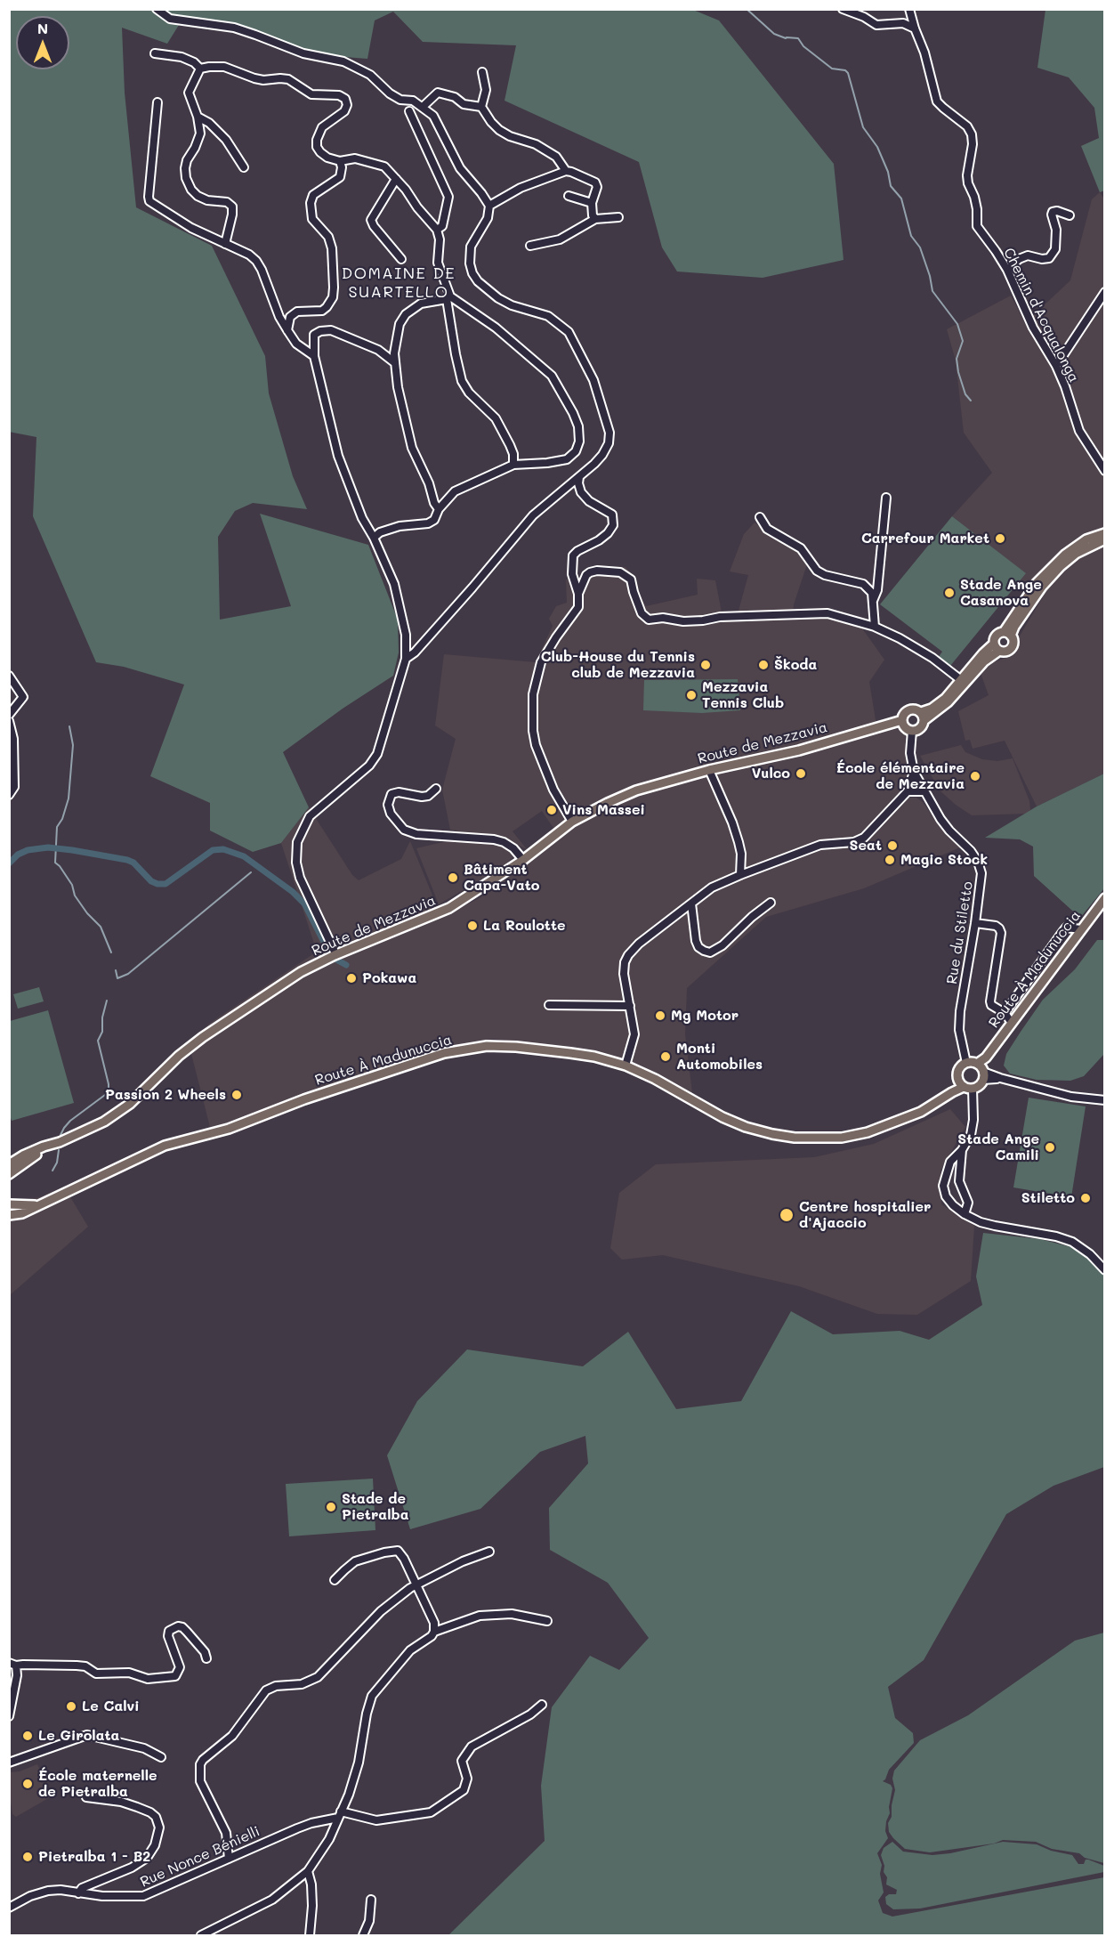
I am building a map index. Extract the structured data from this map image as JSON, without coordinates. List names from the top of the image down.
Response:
{
  "streets": {
    "main road": ["Route de Mezzavia", "Route À Madunuccia"],
    "street": ["Chemin d'Acqualonga", "Rue du Stiletto", "Rue Nonce Bénielli"]
  },
  "crossings": [
    ["Route de Mezzavia", "Rue du Stiletto"],
    ["Rue du Stiletto", "Route À Madunuccia"]
  ],
  "districts": ["DOMAINE DE SUARTELLO"],
  "places": [
    "Carrefour Market",
    "Stade Ange Casanova",
    "Club-House du Tennis club de Mezzavia",
    "Škoda",
    "Mezzavia Tennis Club",
    "Vulco",
    "École élémentaire de Mezzavia",
    "Vins Massei",
    "Seat",
    "Magic Stock",
    "Bâtiment Capa-Vato",
    "La Roulotte",
    "Pokawa",
    "Mg Motor",
    "Monti Automobiles",
    "Passion 2 Wheels",
    "Stade Ange Camili",
    "Stiletto",
    "Centre hospitalier d'Ajaccio",
    "Stade de Pietralba",
    "Le Calvi",
    "Le Girolata",
    "École maternelle de Pietralba",
    "Pietralba 1 - B2"
  ],
  "north": "top"
}
